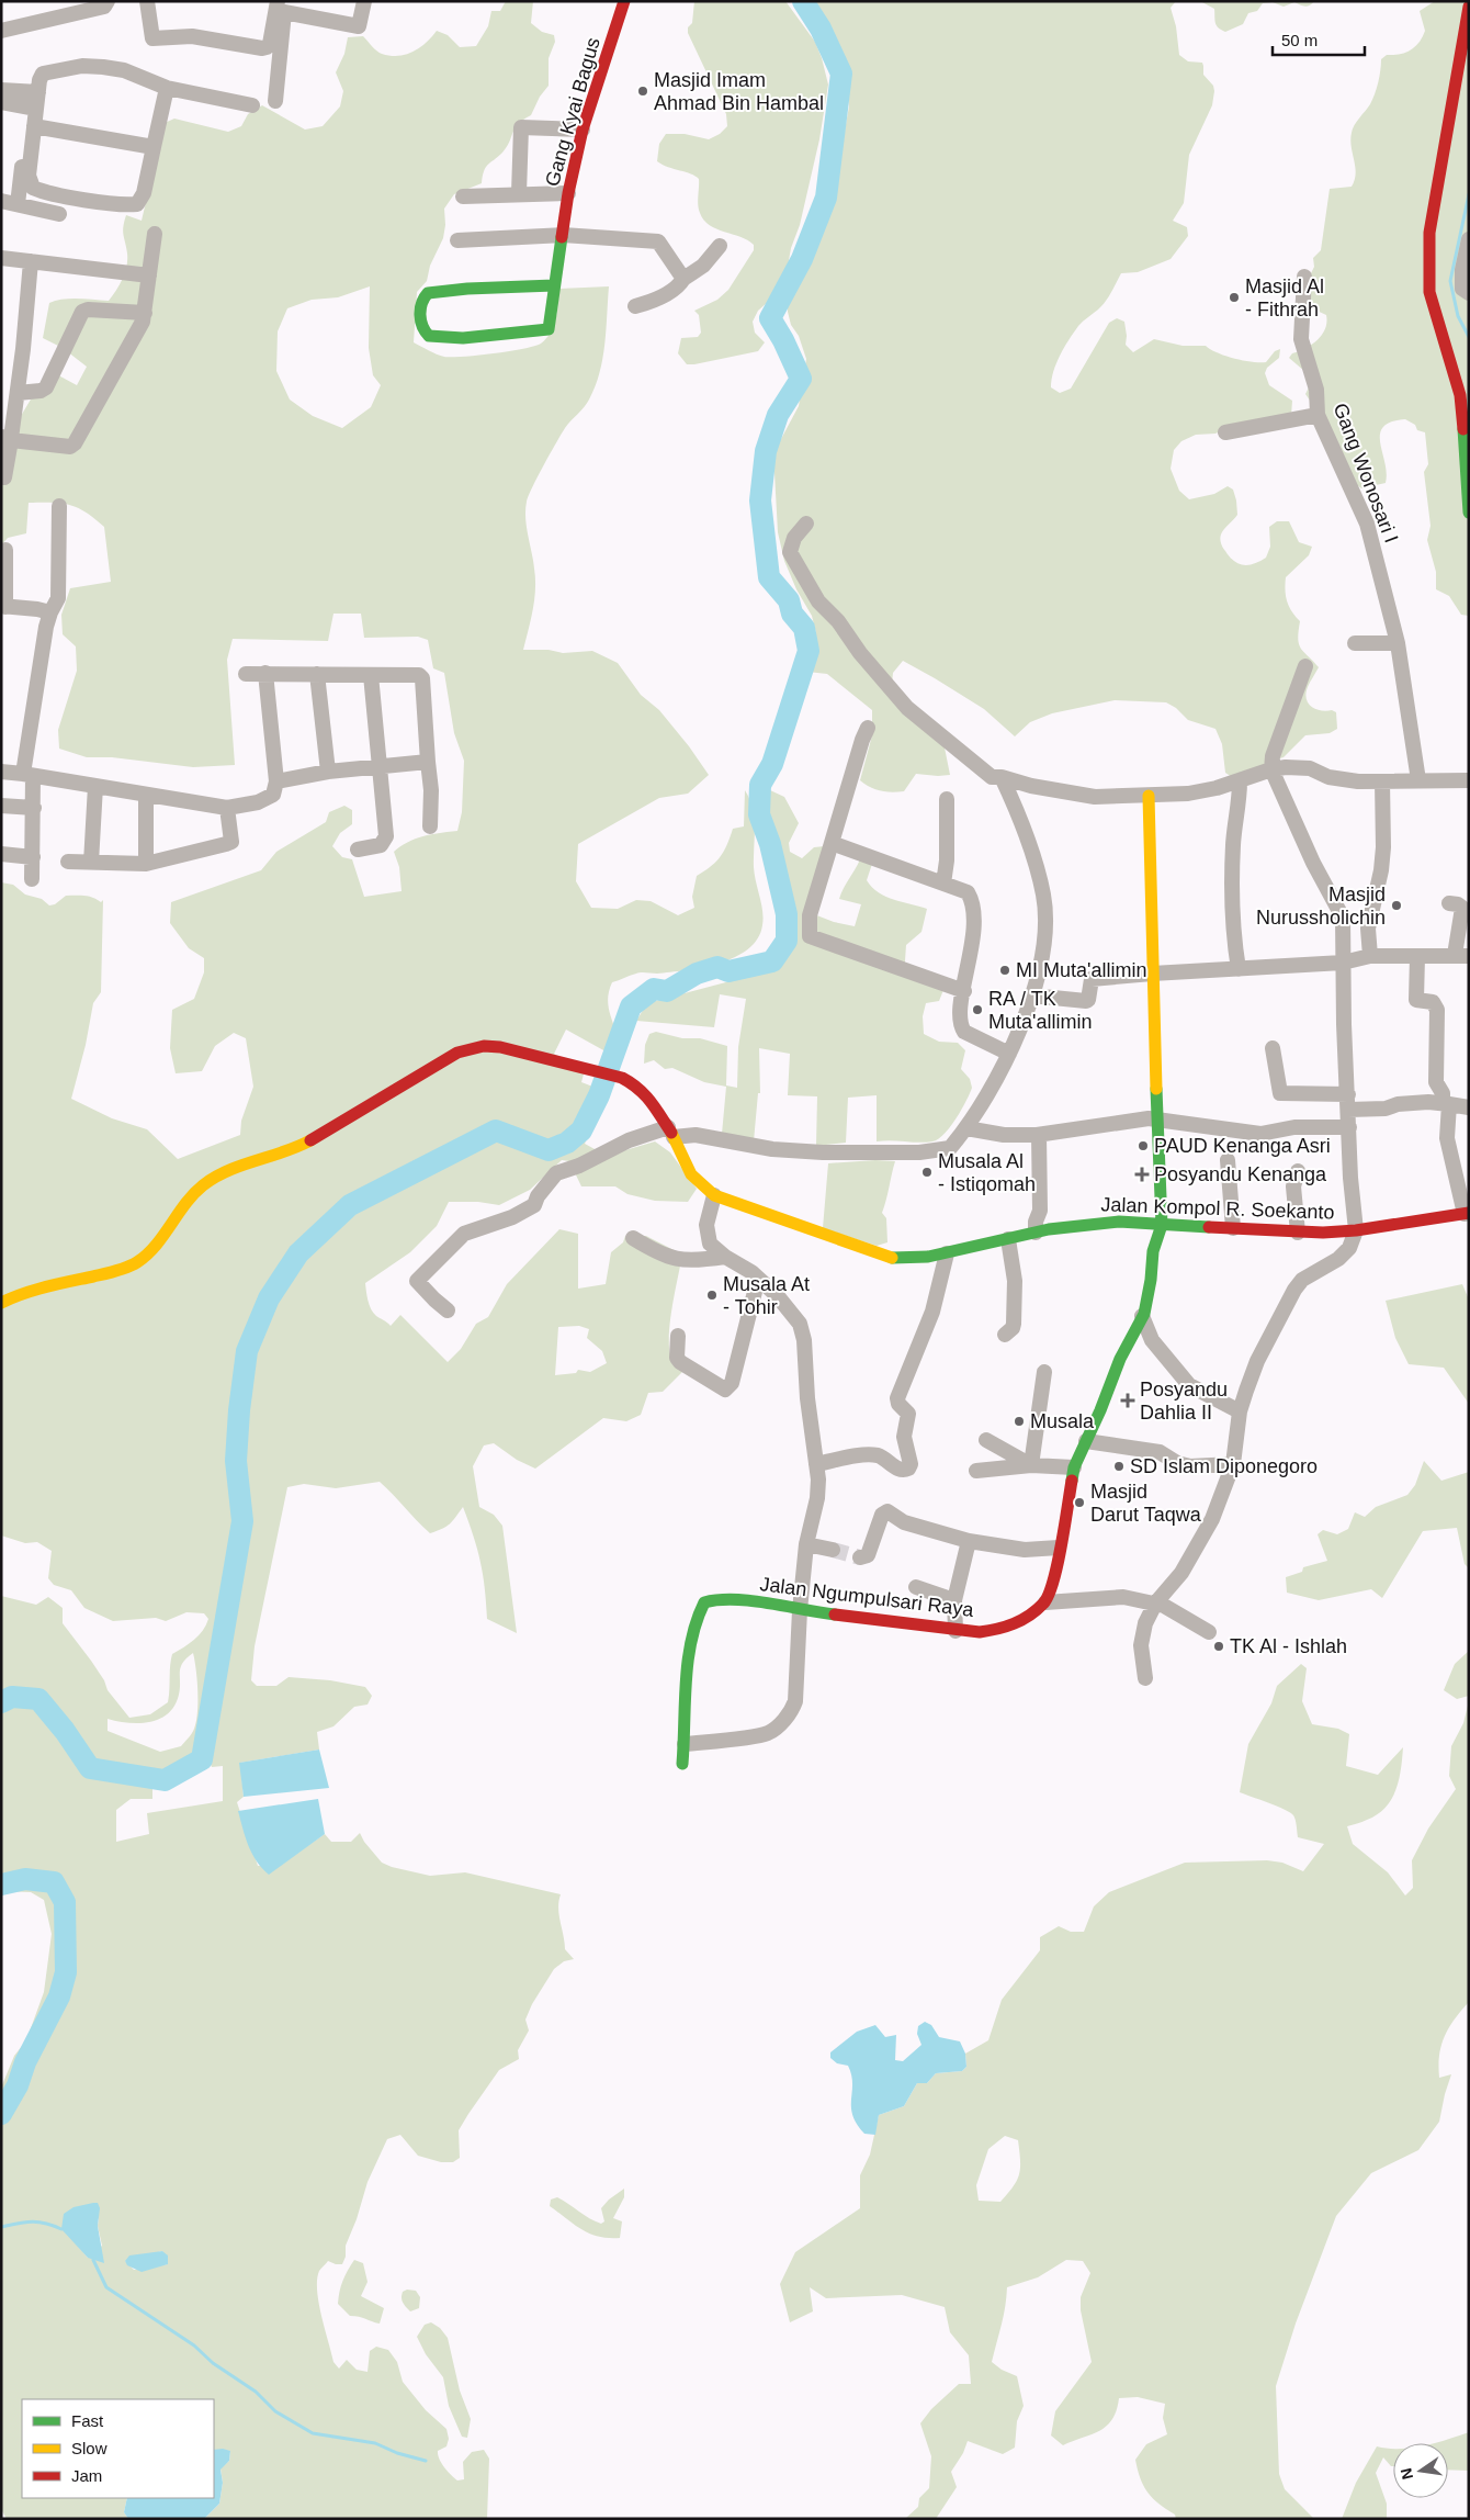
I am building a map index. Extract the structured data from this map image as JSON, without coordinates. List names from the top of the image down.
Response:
{
  "streets": {
    "main road": ["Gang Kyai Bagus", "Jalan Kompol R. Soekanto", "Jalan Ngumpulsari Raya"],
    "street": ["Gang Wonosari I"]
  },
  "places": {
    "other": [
      "Masjid Imam Ahmad Bin Hambal",
      "Masjid Al - Fithrah",
      "Masjid Nurussholichin",
      "MI Muta'allimin",
      "RA / TK Muta'allimin",
      "PAUD Kenanga Asri",
      "Musala Al - Istiqomah",
      "Musala At - Tohir",
      "Musala",
      "SD Islam Diponegoro",
      "Masjid Darut Taqwa",
      "TK Al - Ishlah"
    ],
    "health": ["Posyandu Kenanga", "Posyandu Dahlia II"]
  },
  "legend": ["Fast", "Slow", "Jam"],
  "scale_bar": "50 m",
  "north": "left"
}
